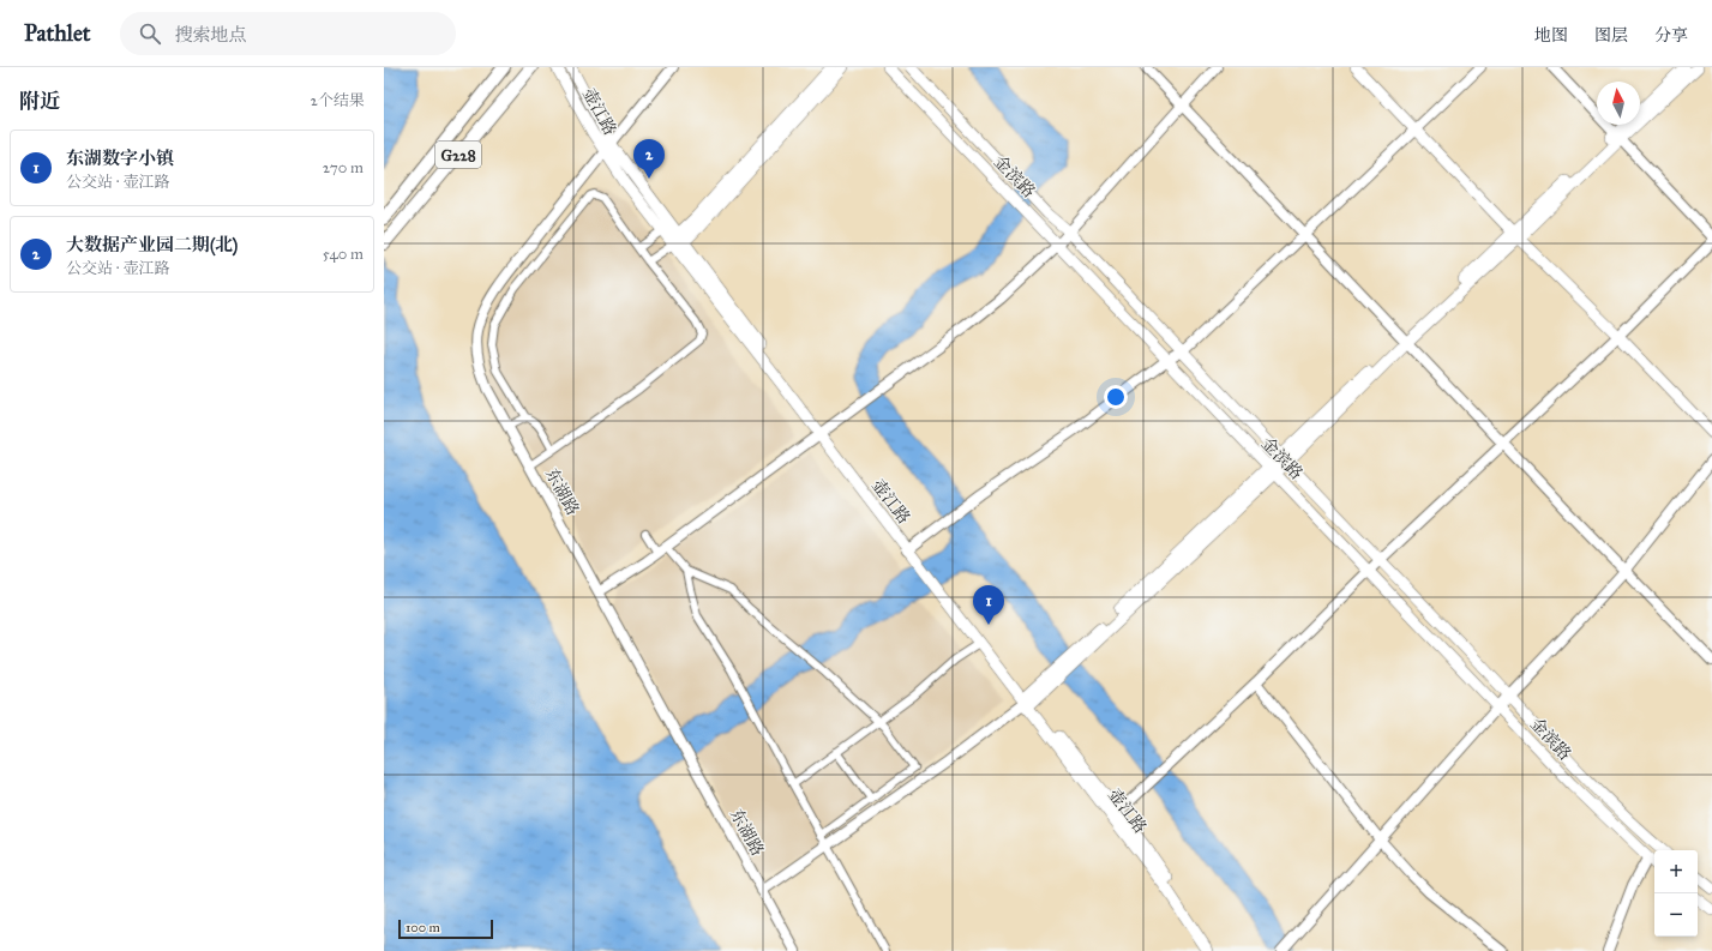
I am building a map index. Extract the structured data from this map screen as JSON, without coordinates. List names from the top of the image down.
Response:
{
  "streets": {
    "highway": ["G228"],
    "main road": ["壶江路", "金滨路"],
    "street": ["东湖路"]
  },
  "crossings": [
    ["壶江路", "东湖路"]
  ],
  "scale_bar": "100 m",
  "north": "top",
  "page": {
    "header": "Pathlet",
    "search": "搜索地点",
    "nav": ["地图", "图层", "分享"],
    "heading": ["附近", "2个结果"],
    "list": [
      {
        "mark": "1",
        "name": "东湖数字小镇",
        "note": "公交站 · 壶江路",
        "value": "270 m"
      },
      {
        "mark": "2",
        "name": "大数据产业园二期(北)",
        "note": "公交站 · 壶江路",
        "value": "540 m"
      }
    ],
    "pins": ["2", "1"],
    "map_buttons": ["+", "−"],
    "scale": "100 m"
  }
}
